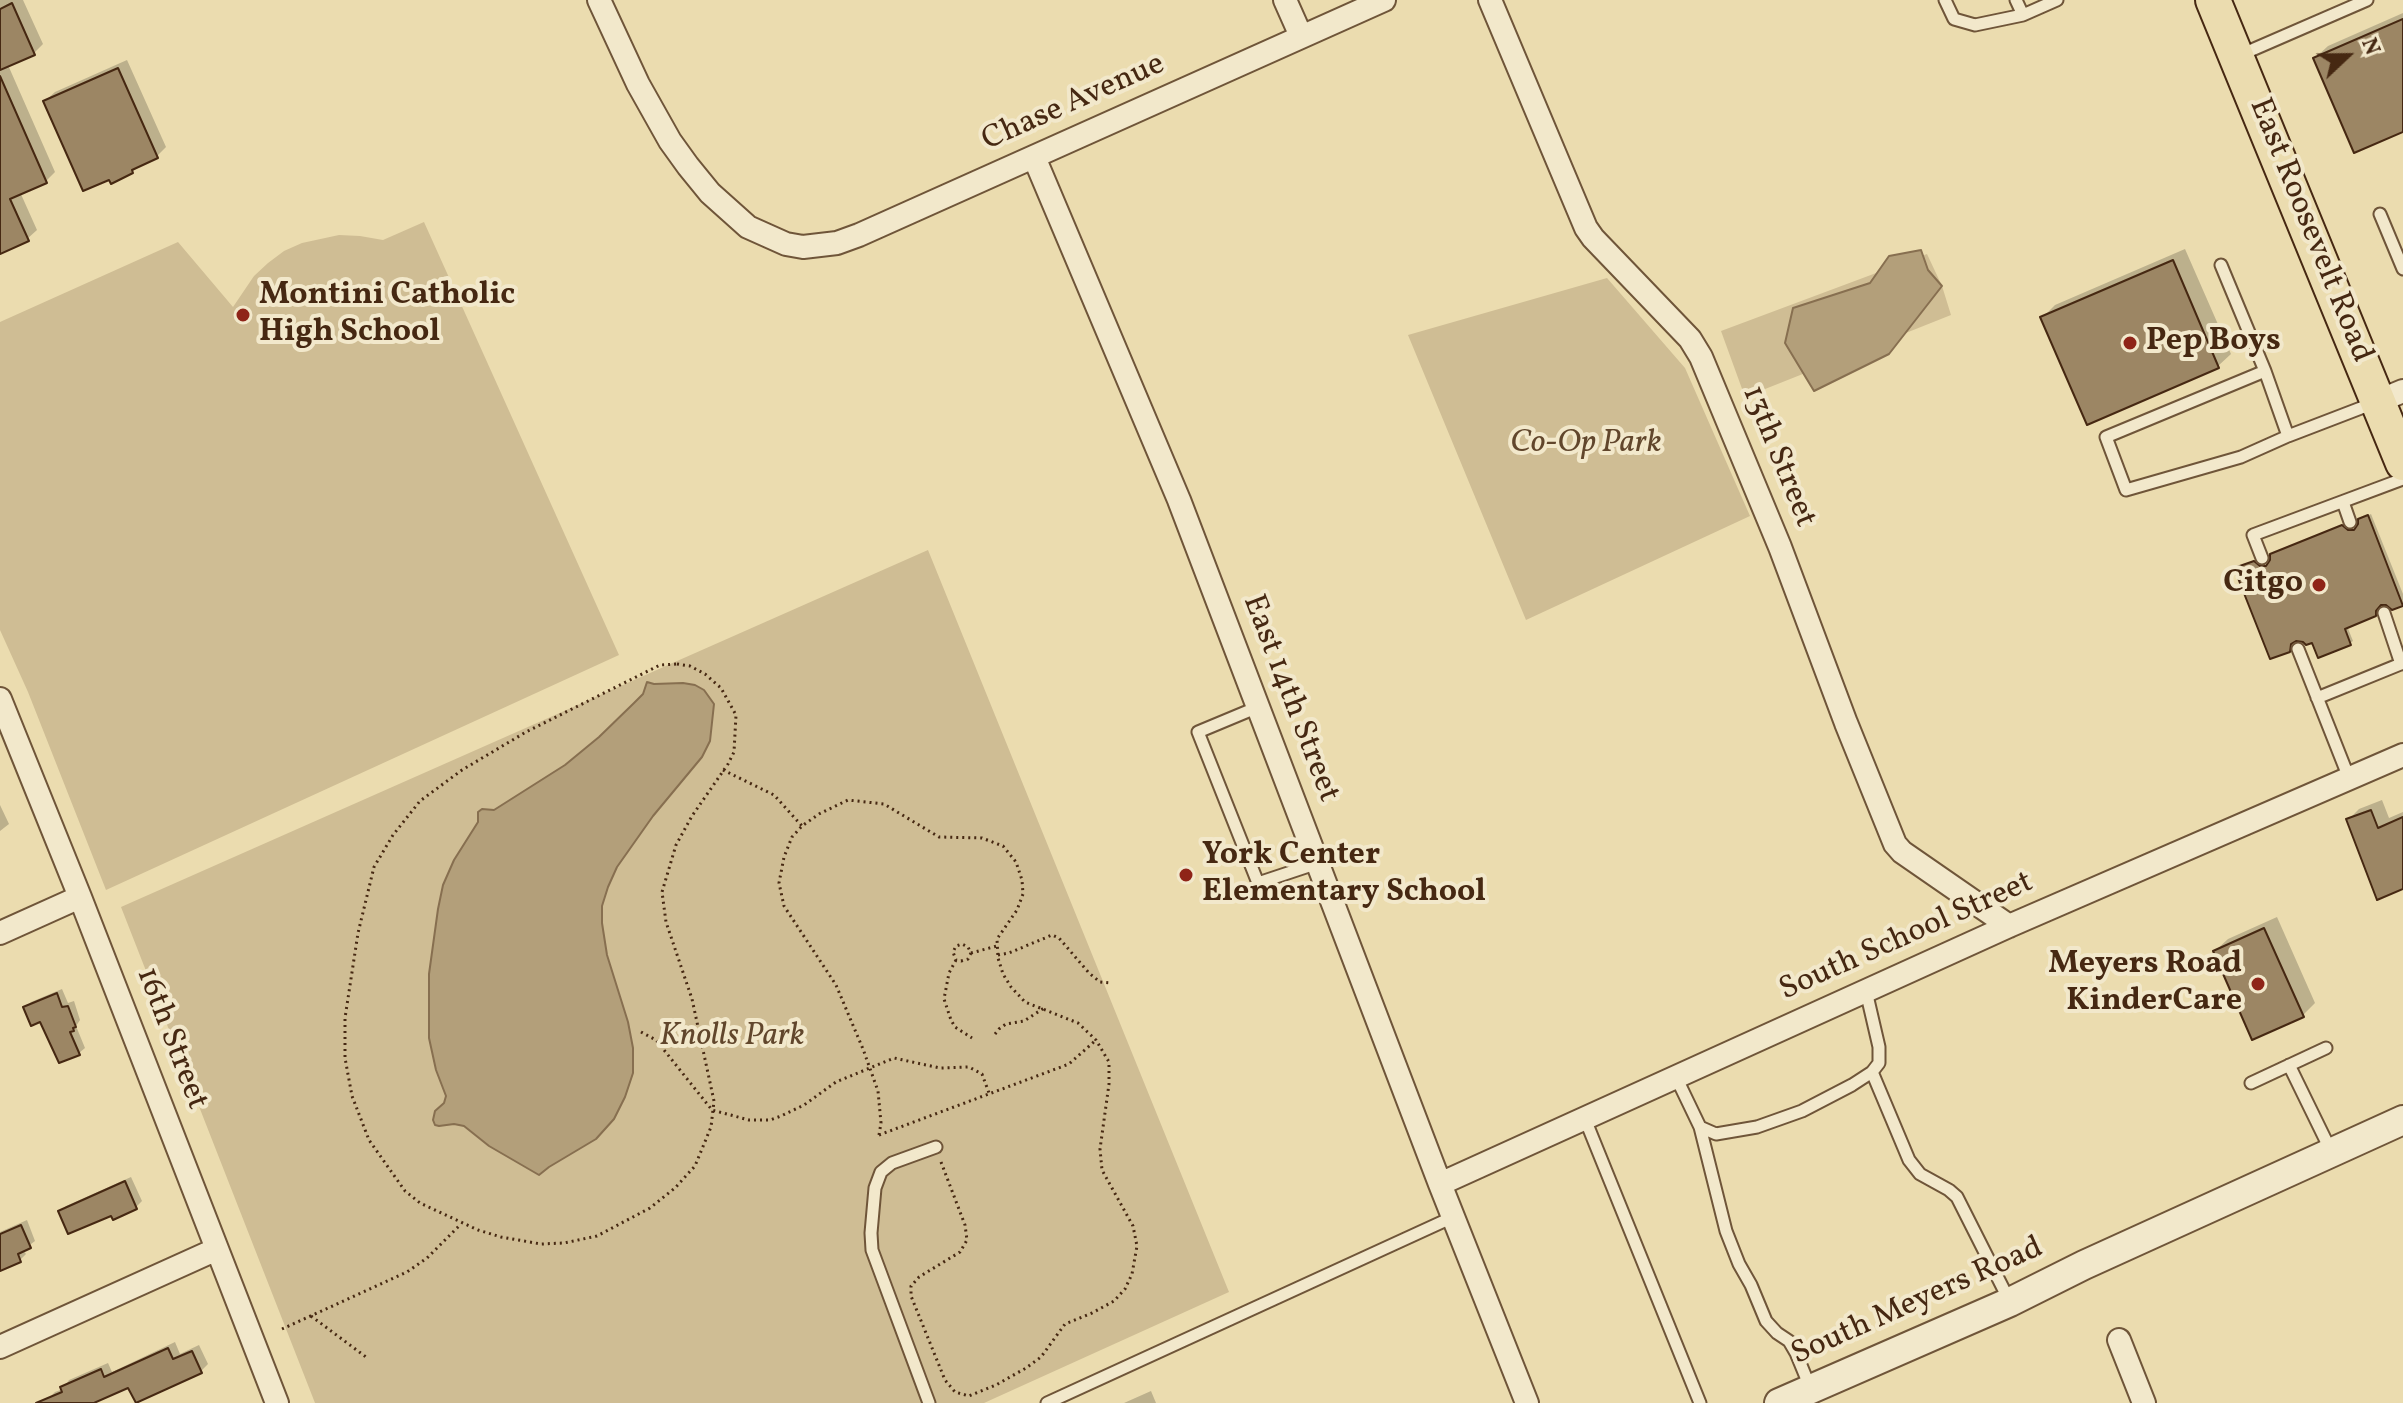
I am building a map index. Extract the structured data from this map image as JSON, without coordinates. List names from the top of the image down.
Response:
{
  "streets": {
    "main road": ["East Roosevelt Road"],
    "street": [
      "Chase Avenue",
      "13th Street",
      "East 14th Street",
      "South School Street",
      "16th Street",
      "South Meyers Road"
    ]
  },
  "crossings": [
    ["Chase Avenue", "East 14th Street"],
    ["13th Street", "South School Street"],
    ["East 14th Street", "South School Street"]
  ],
  "parks": ["Co-Op Park", "Knolls Park"],
  "places": [
    "Montini Catholic High School",
    "Pep Boys",
    "Citgo",
    "York Center Elementary School",
    "Meyers Road KinderCare"
  ],
  "north": "right"
}
